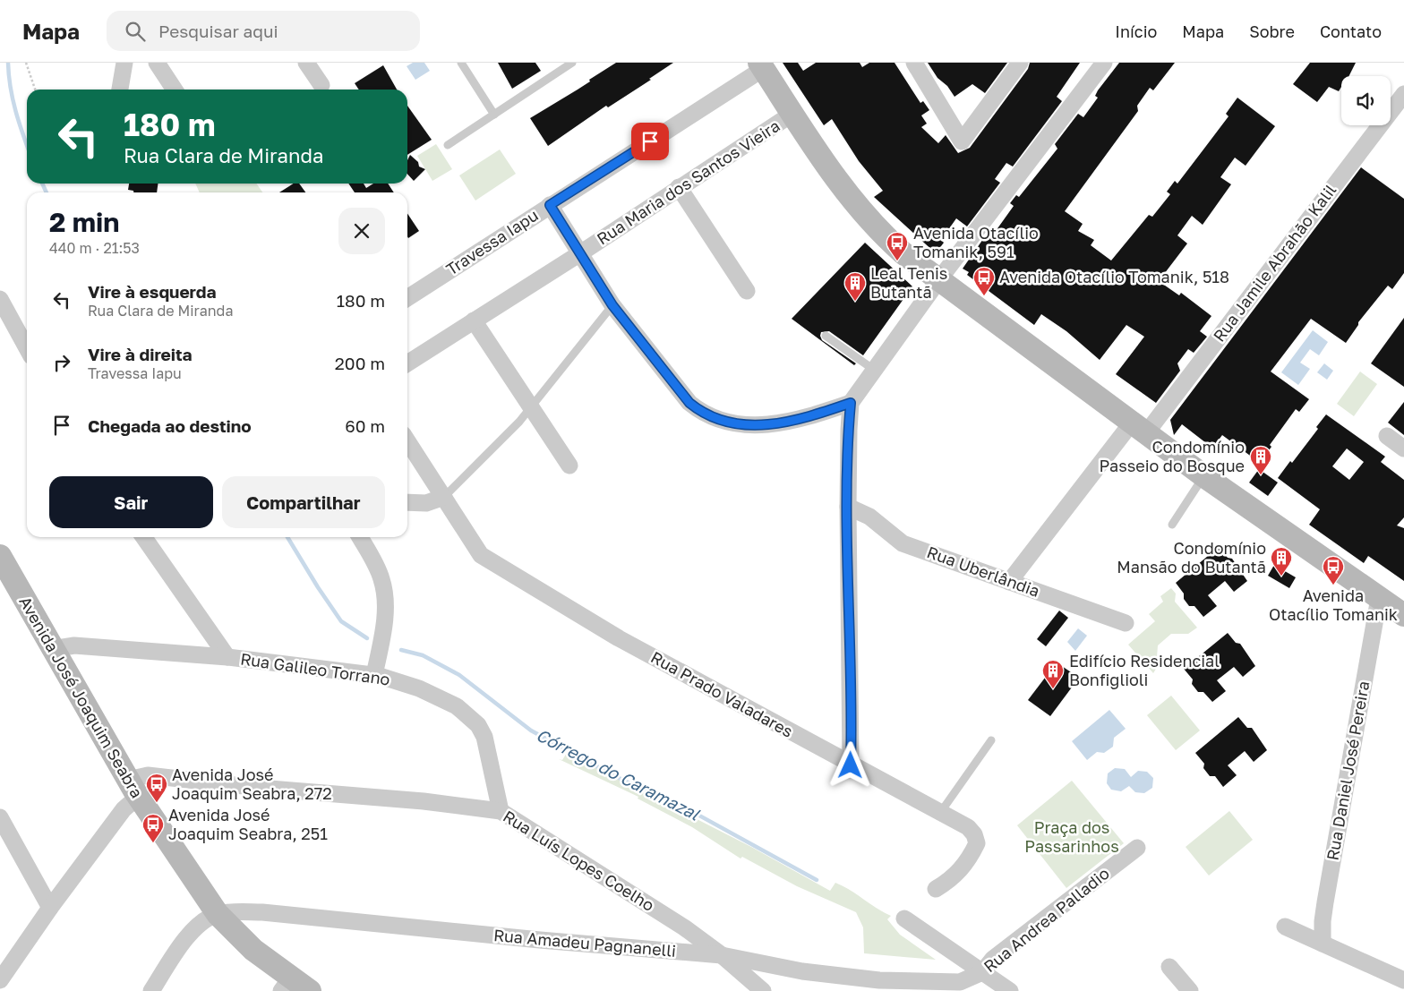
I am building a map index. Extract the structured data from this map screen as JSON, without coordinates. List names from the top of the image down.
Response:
{
  "streets": {
    "street": [
      "Rua Maria dos Santos Vieira",
      "Travessa Iapu",
      "Rua Jamile Abrahão Kalil",
      "Rua Uberlândia",
      "Rua Galileo Torrano",
      "Rua Prado Valadares",
      "Avenida José Joaquim Seabra",
      "Rua Daniel José Pereira",
      "Rua Luís Lopes Coelho",
      "Rua Andrea Palladio",
      "Rua Amadeu Pagnanelli"
    ]
  },
  "crossings": [
    ["Rua Jamile Abrahão Kalil", "Rua Uberlândia"],
    ["Rua Galileo Torrano", "Avenida José Joaquim Seabra"],
    ["Rua Galileo Torrano", "Rua Luís Lopes Coelho"],
    ["Avenida José Joaquim Seabra", "Rua Luís Lopes Coelho"],
    ["Avenida José Joaquim Seabra", "Rua Amadeu Pagnanelli"],
    ["Rua Luís Lopes Coelho", "Rua Amadeu Pagnanelli"],
    ["Rua Andrea Palladio", "Rua Amadeu Pagnanelli"]
  ],
  "water": ["Córrego do Caramazal"],
  "parks": ["Praça dos Passarinhos"],
  "places": {
    "bus stop": [
      "Avenida Otacílio Tomanik, 591",
      "Avenida Otacílio Tomanik, 518",
      "Avenida Otacílio Tomanik",
      "Avenida José Joaquim Seabra, 272",
      "Avenida José Joaquim Seabra, 251"
    ],
    "building": [
      "Leal Tenis Butantã",
      "Condomínio Passeio do Bosque",
      "Condomínio Mansão do Butantã",
      "Edifício Residencial Bonfiglioli"
    ]
  },
  "page": {
    "header": "Mapa",
    "search": "Pesquisar aqui",
    "nav": [
      "Início",
      "Mapa",
      "Sobre",
      "Contato"
    ],
    "turn": ["180 m", "Rua Clara de Miranda"],
    "heading": ["2 min", "440 m · 21:53"],
    "list": [
      {
        "name": "Vire à esquerda",
        "note": "Rua Clara de Miranda",
        "value": "180 m"
      },
      {
        "name": "Vire à direita",
        "note": "Travessa Iapu",
        "value": "200 m"
      },
      {
        "name": "Chegada ao destino",
        "value": "60 m"
      }
    ],
    "buttons": ["Sair", "Compartilhar"]
  }
}
